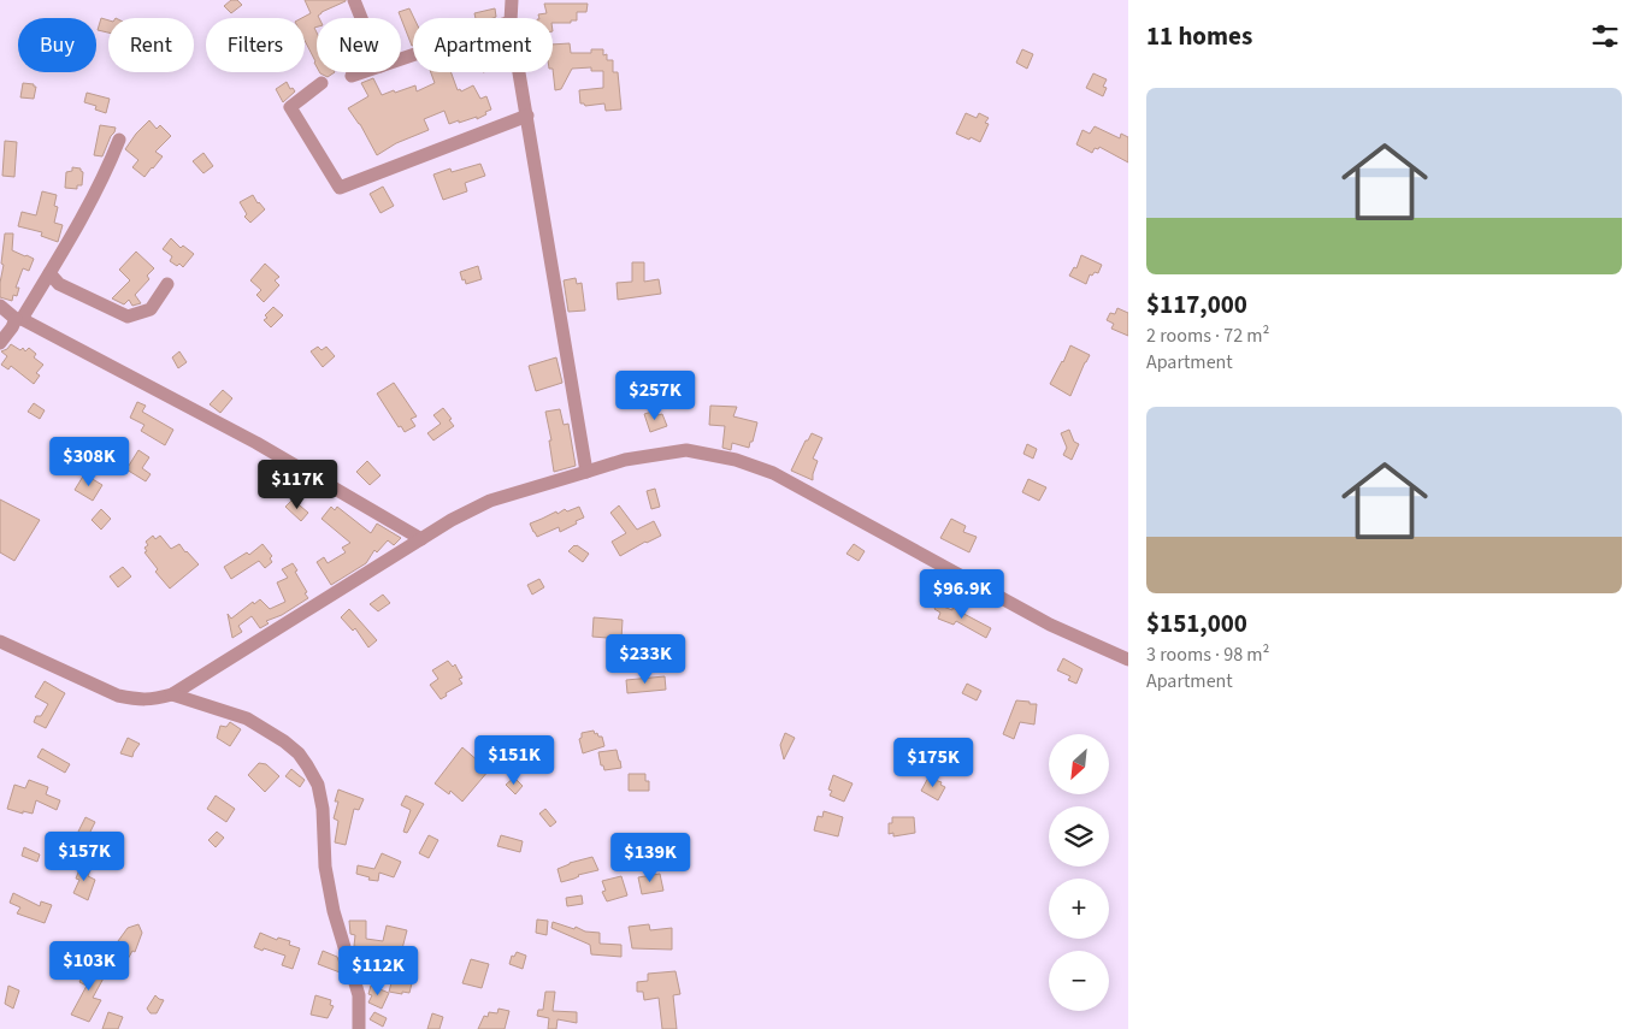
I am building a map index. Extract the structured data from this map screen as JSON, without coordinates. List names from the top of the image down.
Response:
{
  "north": "bottom left",
  "page": {
    "heading": "11 homes",
    "chip": [
      "Buy",
      "Rent",
      "Filters",
      "New",
      "Apartment"
    ],
    "list": [
      {
        "name": "$117,000",
        "note": "2 rooms · 72 m² · Apartment"
      },
      {
        "name": "$151,000",
        "note": "3 rooms · 98 m² · Apartment"
      }
    ],
    "price": [
      "$257K",
      "$308K",
      "$117K",
      "$96.9K",
      "$233K",
      "$151K",
      "$175K",
      "$157K",
      "$139K",
      "$103K",
      "$112K"
    ],
    "map_buttons": ["+", "−"]
  }
}
